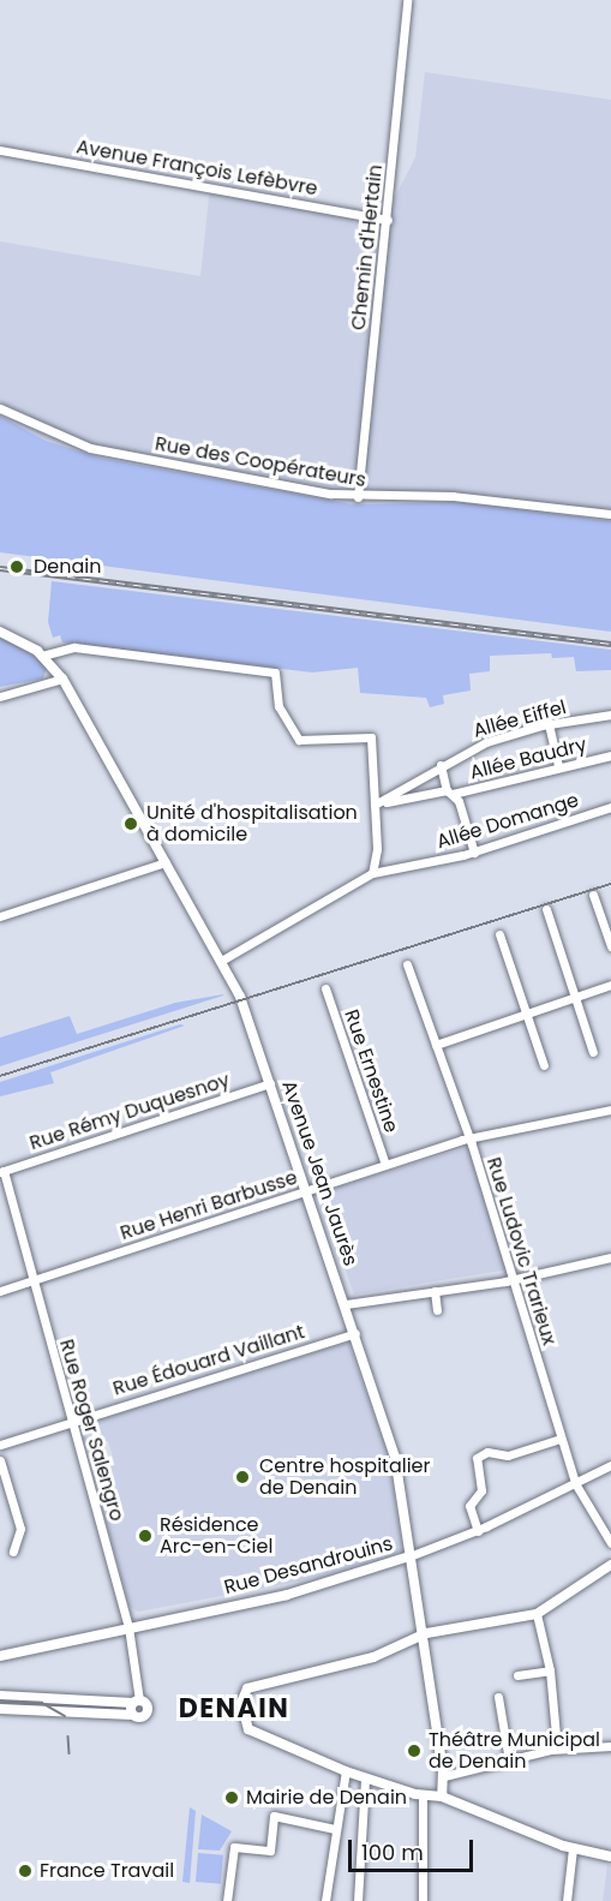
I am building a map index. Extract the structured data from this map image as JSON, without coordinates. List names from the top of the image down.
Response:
{
  "streets": {
    "street": [
      "Avenue François Lefèbvre",
      "Chemin d'Hertain",
      "Rue des Coopérateurs",
      "Allée Eiffel",
      "Allée Baudry",
      "Allée Domange",
      "Rue Ernestine",
      "Rue Rémy Duquesnoy",
      "Avenue Jean Jaurès",
      "Rue Henri Barbusse",
      "Rue Ludovic Trarieux",
      "Rue Édouard Vaillant",
      "Rue Roger Salengro",
      "Rue Desandrouins"
    ]
  },
  "crossings": [
    ["Avenue François Lefèbvre", "Chemin d'Hertain"],
    ["Chemin d'Hertain", "Rue des Coopérateurs"],
    ["Allée Eiffel", "Allée Baudry"],
    ["Allée Baudry", "Allée Domange"],
    ["Allée Domange", "Avenue Jean Jaurès"],
    ["Rue Ernestine", "Rue Henri Barbusse"],
    ["Rue Rémy Duquesnoy", "Avenue Jean Jaurès"],
    ["Rue Rémy Duquesnoy", "Rue Roger Salengro"],
    ["Avenue Jean Jaurès", "Rue Henri Barbusse"],
    ["Avenue Jean Jaurès", "Rue Édouard Vaillant"],
    ["Avenue Jean Jaurès", "Rue Desandrouins"],
    ["Rue Henri Barbusse", "Rue Ludovic Trarieux"],
    ["Rue Henri Barbusse", "Rue Roger Salengro"],
    ["Rue Ludovic Trarieux", "Rue Desandrouins"],
    ["Rue Édouard Vaillant", "Rue Roger Salengro"],
    ["Rue Roger Salengro", "Rue Desandrouins"]
  ],
  "districts": ["DENAIN"],
  "places": [
    "Denain",
    "Unité d'hospitalisation à domicile",
    "Centre hospitalier de Denain",
    "Résidence Arc-en-Ciel",
    "Théâtre Municipal de Denain",
    "Mairie de Denain",
    "France Travail"
  ],
  "scale_bar": "100 m"
}
